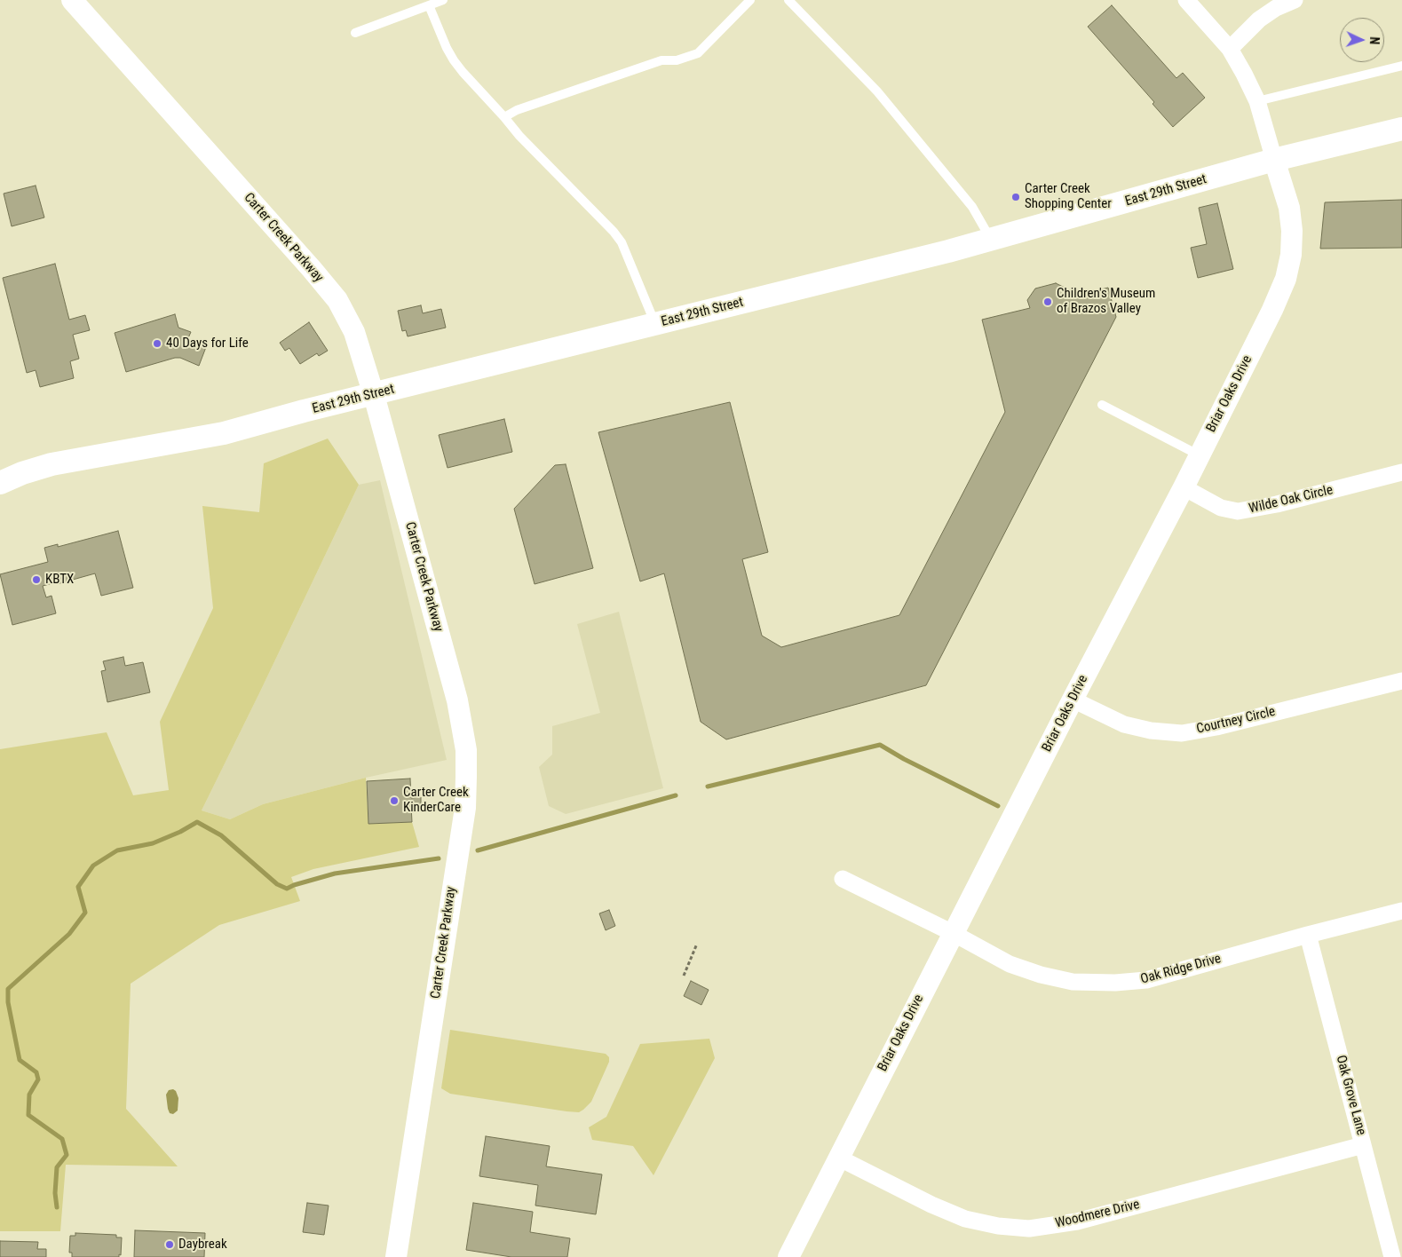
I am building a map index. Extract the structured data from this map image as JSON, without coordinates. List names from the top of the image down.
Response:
{
  "streets": {
    "main road": ["East 29th Street"],
    "street": [
      "Carter Creek Parkway",
      "Briar Oaks Drive",
      "Wilde Oak Circle",
      "Courtney Circle",
      "Oak Ridge Drive",
      "Oak Grove Lane",
      "Woodmere Drive"
    ]
  },
  "crossings": [
    ["East 29th Street", "Carter Creek Parkway"],
    ["East 29th Street", "Briar Oaks Drive"],
    ["Briar Oaks Drive", "Wilde Oak Circle"],
    ["Briar Oaks Drive", "Courtney Circle"],
    ["Briar Oaks Drive", "Oak Ridge Drive"],
    ["Briar Oaks Drive", "Woodmere Drive"],
    ["Oak Ridge Drive", "Oak Grove Lane"],
    ["Oak Grove Lane", "Woodmere Drive"]
  ],
  "places": [
    "Carter Creek Shopping Center",
    "Children's Museum of Brazos Valley",
    "40 Days for Life",
    "KBTX",
    "Carter Creek KinderCare",
    "Daybreak"
  ],
  "north": "right"
}
